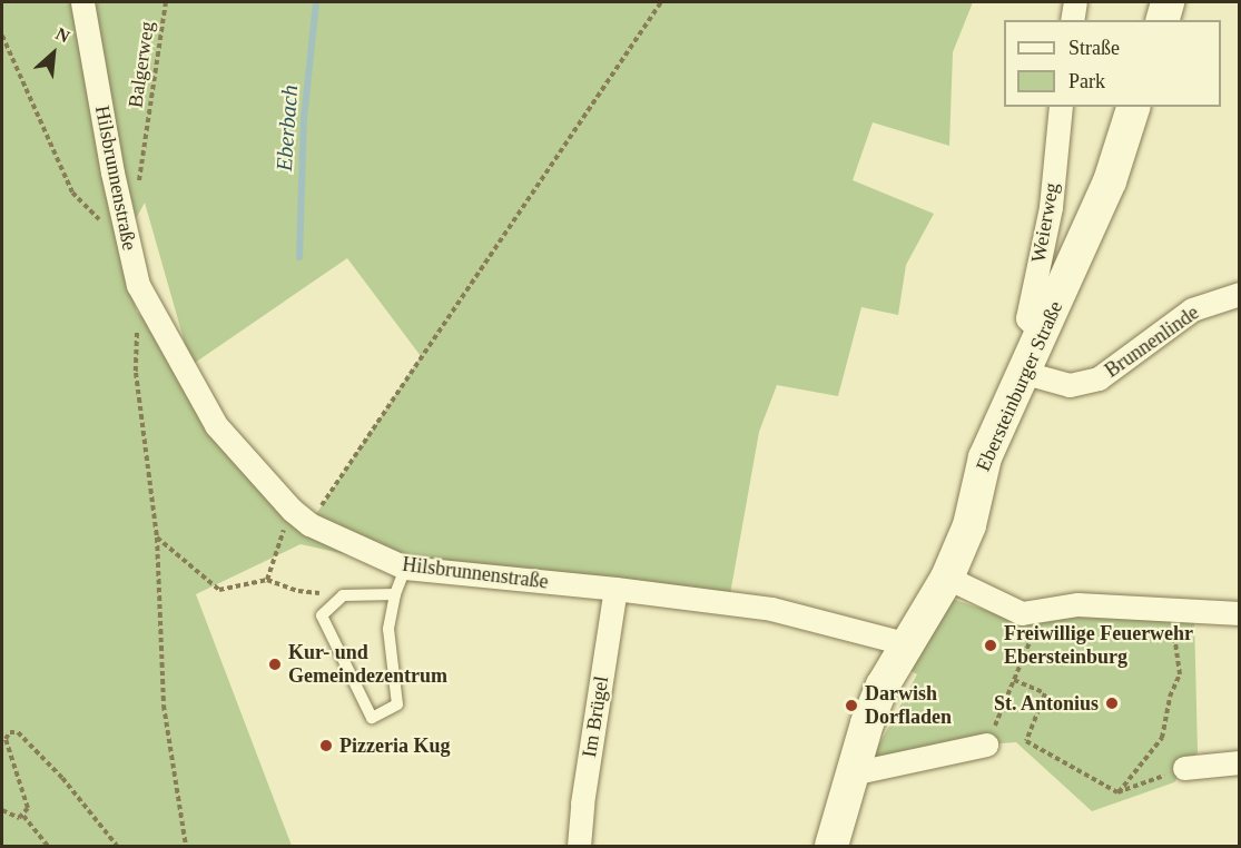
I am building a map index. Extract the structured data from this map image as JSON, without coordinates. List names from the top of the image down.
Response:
{
  "streets": {
    "street": [
      "Hilsbrunnenstraße",
      "Weierweg",
      "Brunnenlinde",
      "Ebersteinburger Straße",
      "Im Brügel"
    ],
    "path": ["Balgerweg"]
  },
  "crossings": [
    ["Hilsbrunnenstraße", "Ebersteinburger Straße"],
    ["Hilsbrunnenstraße", "Im Brügel"],
    ["Weierweg", "Ebersteinburger Straße"],
    ["Brunnenlinde", "Ebersteinburger Straße"]
  ],
  "water": ["Eberbach"],
  "places": [
    "Freiwillige Feuerwehr Ebersteinburg",
    "Kur- und Gemeindezentrum",
    "St. Antonius",
    "Darwish Dorfladen",
    "Pizzeria Kug"
  ],
  "legend": ["Straße", "Park"],
  "north": "top right"
}
